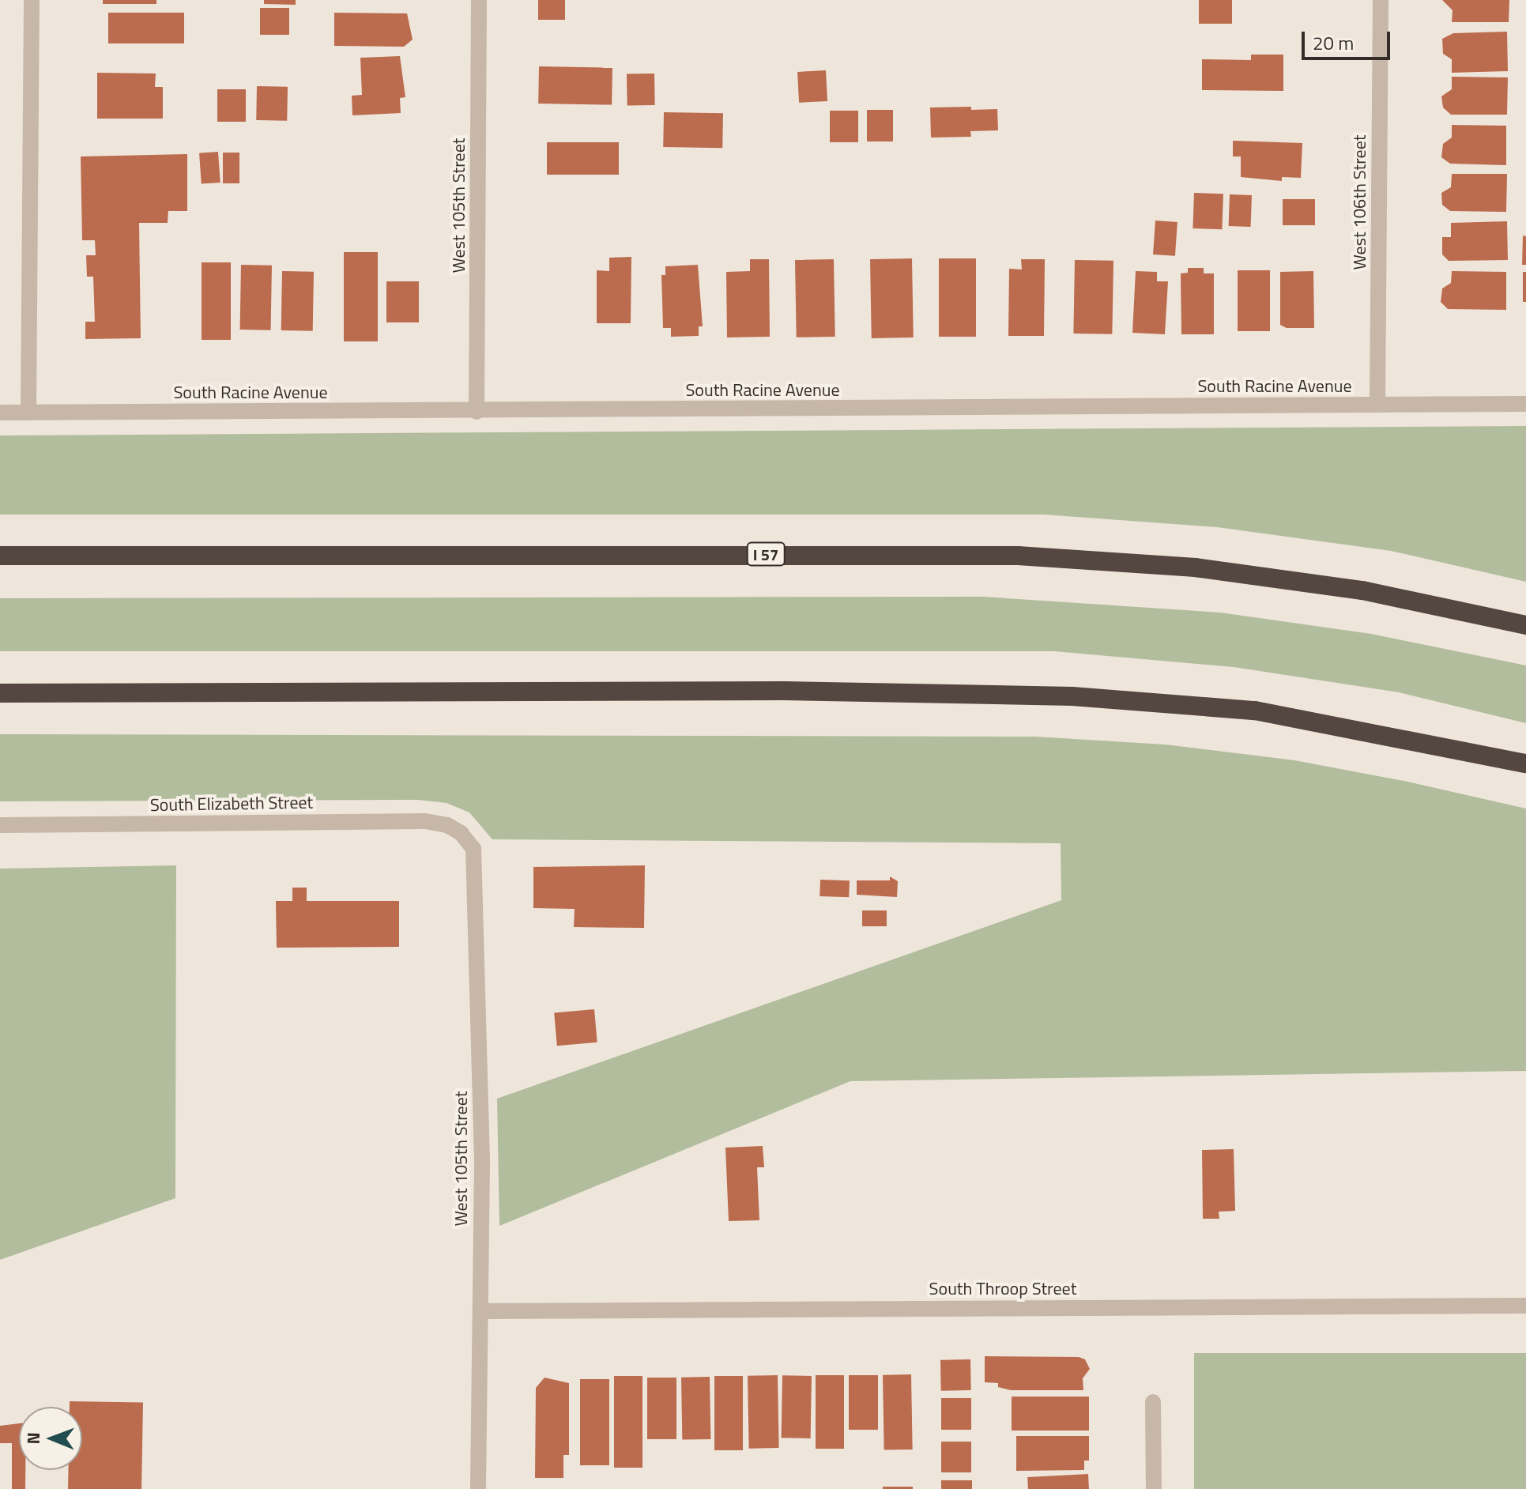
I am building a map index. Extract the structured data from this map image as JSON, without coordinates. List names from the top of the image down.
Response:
{
  "streets": {
    "highway": ["I 57"],
    "street": [
      "West 106th Street",
      "West 105th Street",
      "South Racine Avenue",
      "South Elizabeth Street",
      "South Throop Street"
    ]
  },
  "crossings": [
    ["West 106th Street", "South Racine Avenue"],
    ["West 105th Street", "South Racine Avenue"],
    ["West 105th Street", "South Elizabeth Street"],
    ["West 105th Street", "South Throop Street"]
  ],
  "scale_bar": "20 m",
  "north": "left"
}
